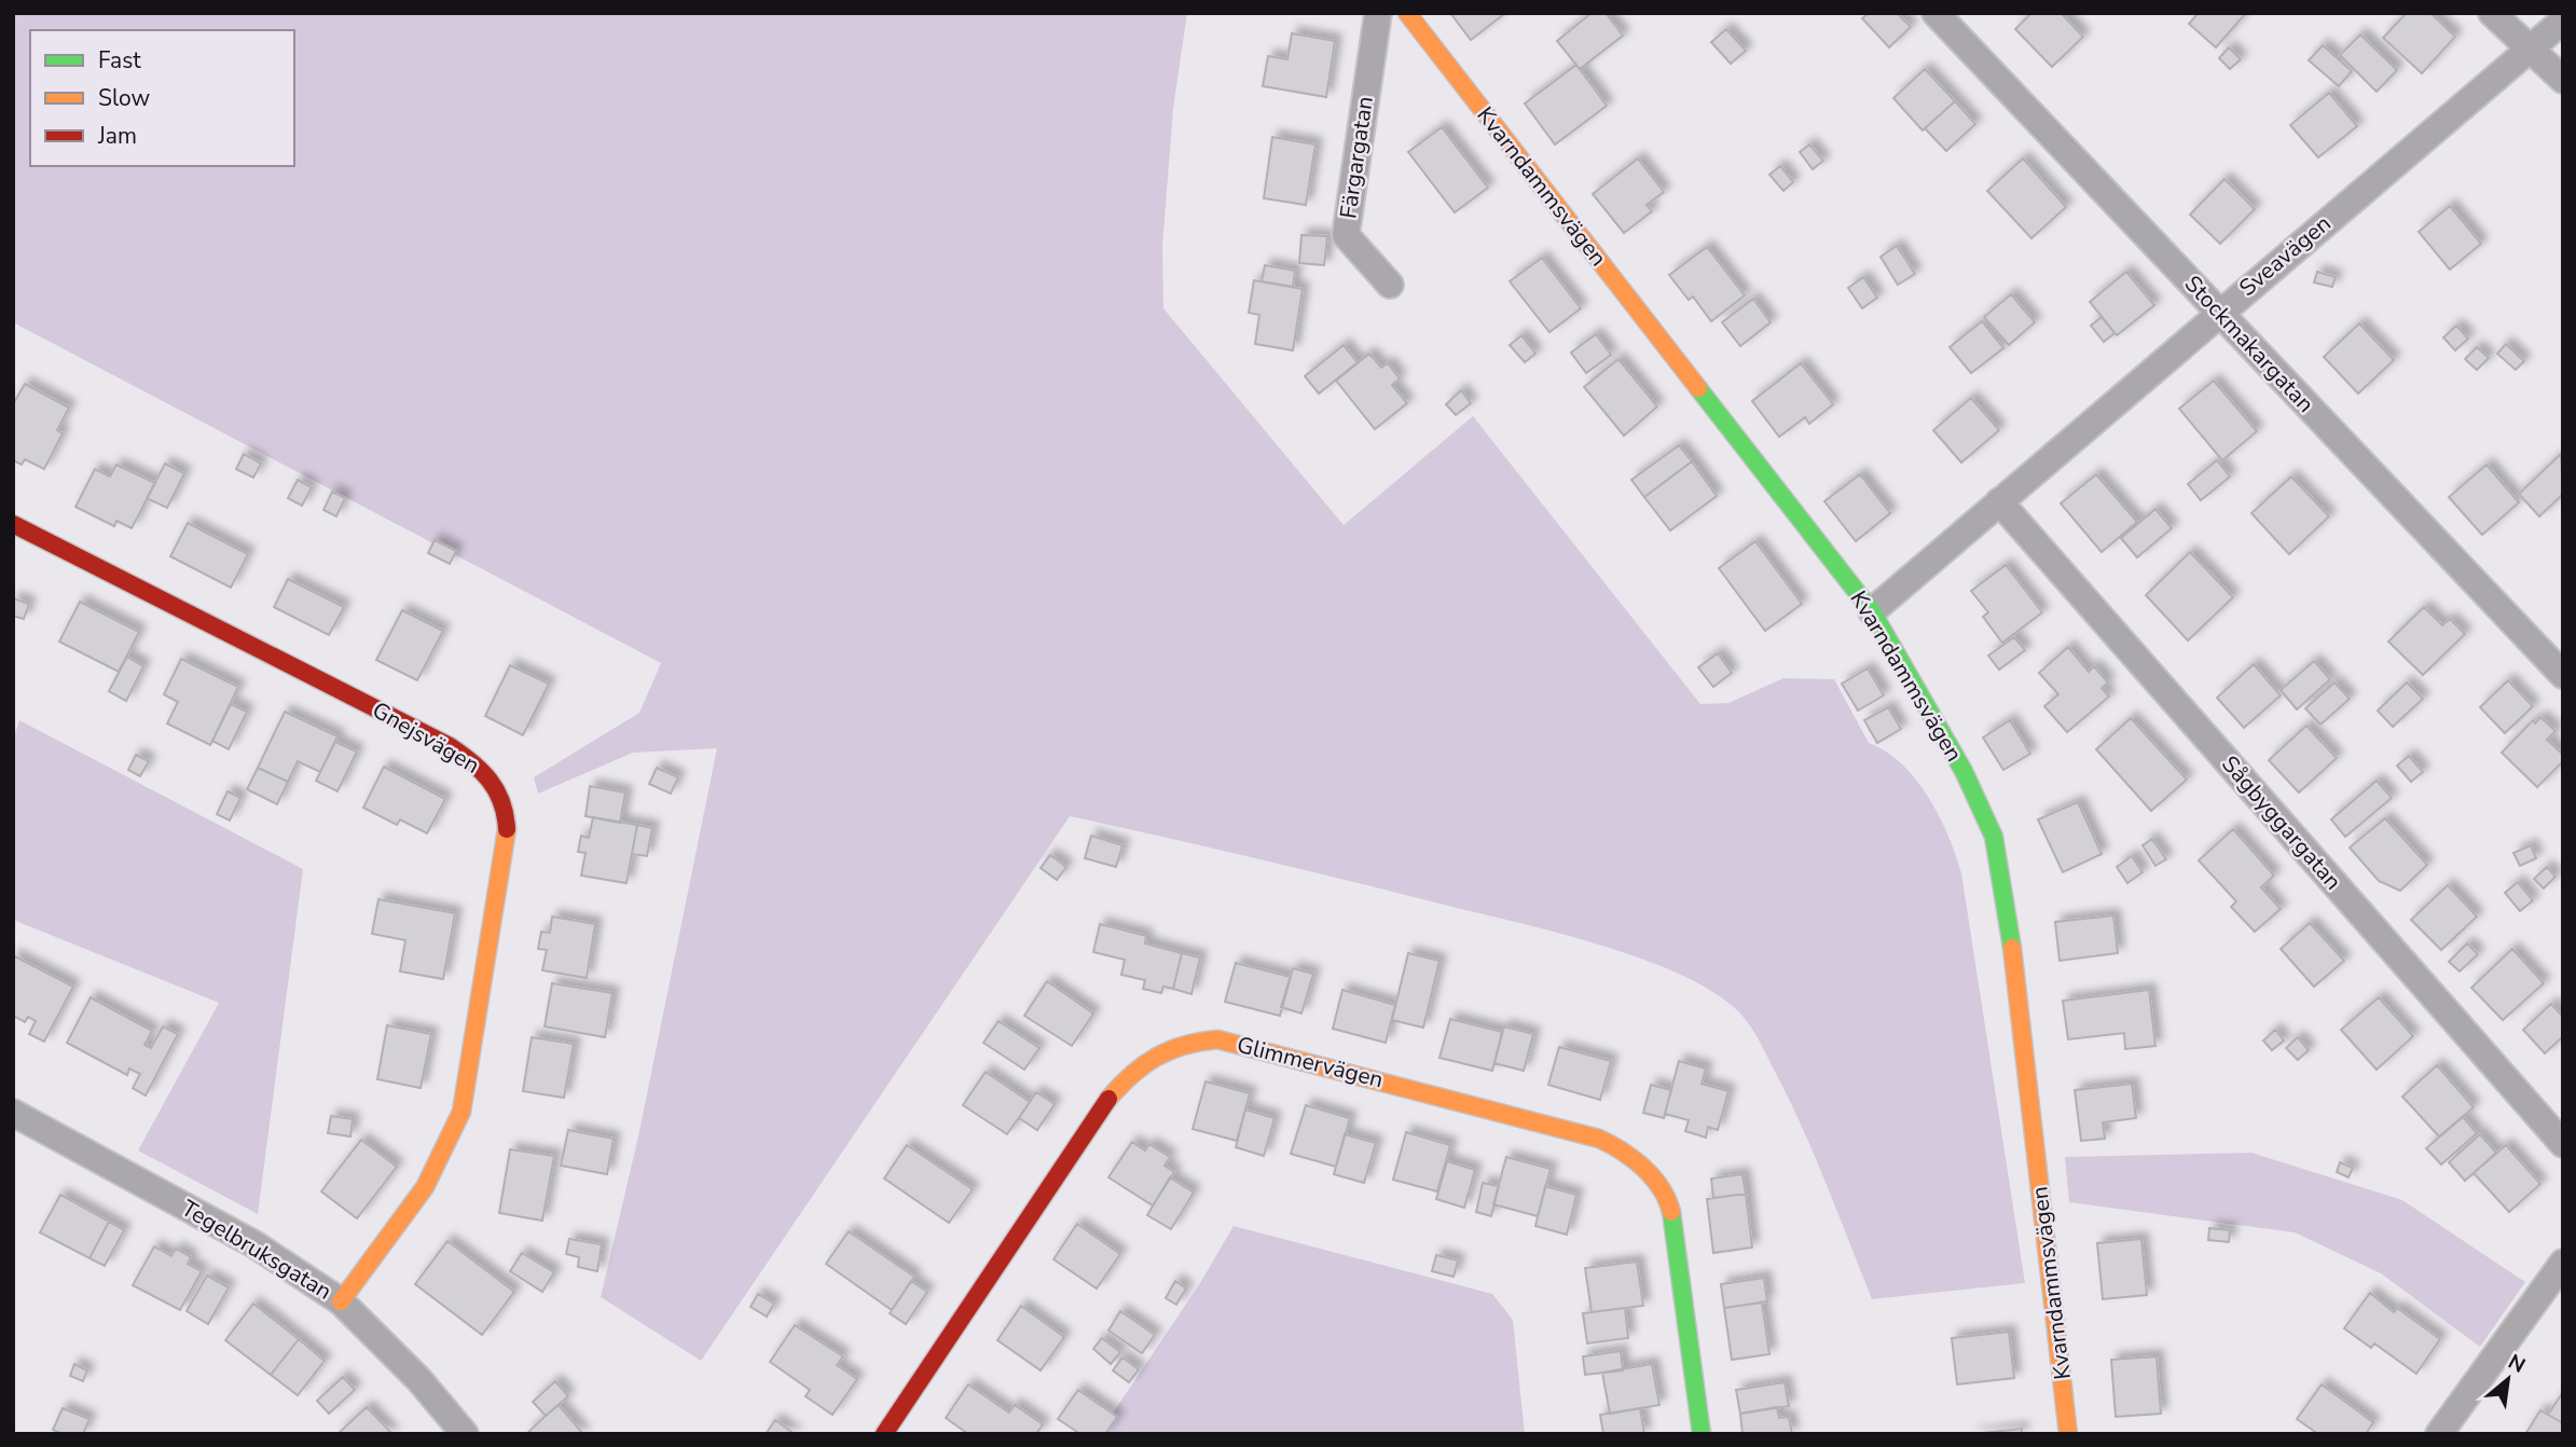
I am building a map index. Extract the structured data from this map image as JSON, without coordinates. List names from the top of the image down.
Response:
{
  "streets": {
    "street": [
      "Färgargatan",
      "Kvarndammsvägen",
      "Sveavägen",
      "Stockmakargatan",
      "Gnejsvägen",
      "Sågbyggargatan",
      "Glimmervägen",
      "Tegelbruksgatan"
    ]
  },
  "crossings": [
    ["Kvarndammsvägen", "Sveavägen"],
    ["Sveavägen", "Stockmakargatan"],
    ["Sveavägen", "Sågbyggargatan"],
    ["Gnejsvägen", "Tegelbruksgatan"]
  ],
  "legend": ["Fast", "Slow", "Jam"],
  "north": "top right"
}
